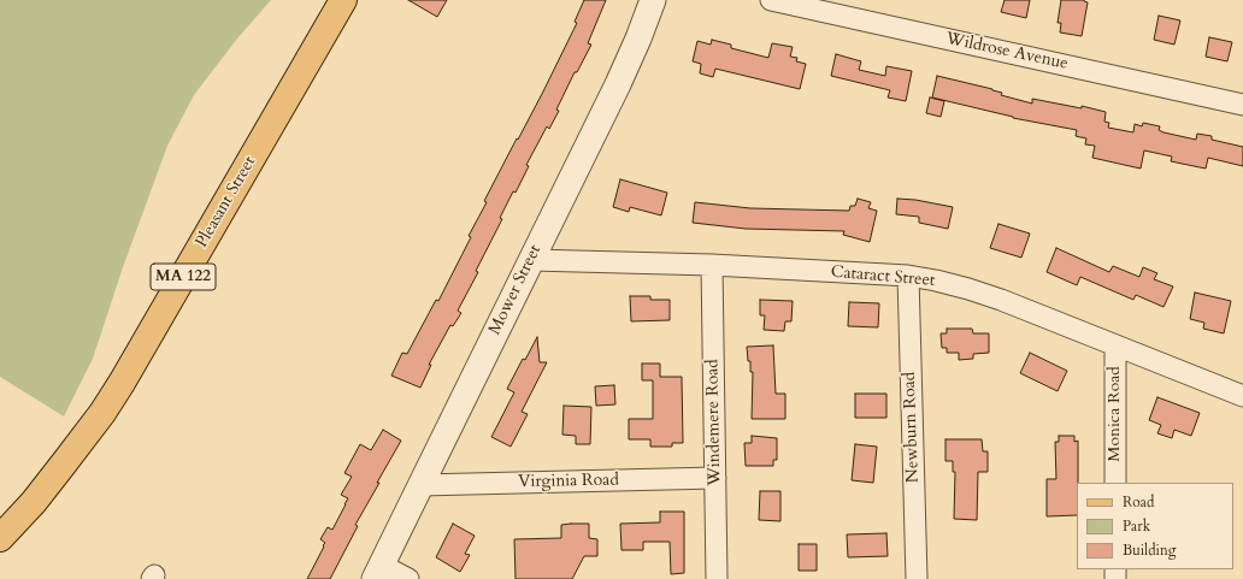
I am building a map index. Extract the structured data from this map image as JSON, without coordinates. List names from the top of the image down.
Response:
{
  "streets": {
    "main road": ["Pleasant Street", "MA 122"],
    "street": [
      "Wildrose Avenue",
      "Cataract Street",
      "Mower Street",
      "Monica Road",
      "Windemere Road",
      "Newburn Road",
      "Virginia Road"
    ]
  },
  "crossings": [
    ["Cataract Street", "Mower Street"],
    ["Cataract Street", "Monica Road"],
    ["Cataract Street", "Windemere Road"],
    ["Cataract Street", "Newburn Road"],
    ["Mower Street", "Virginia Road"],
    ["Windemere Road", "Virginia Road"]
  ],
  "legend": ["Road", "Park", "Building"]
}
